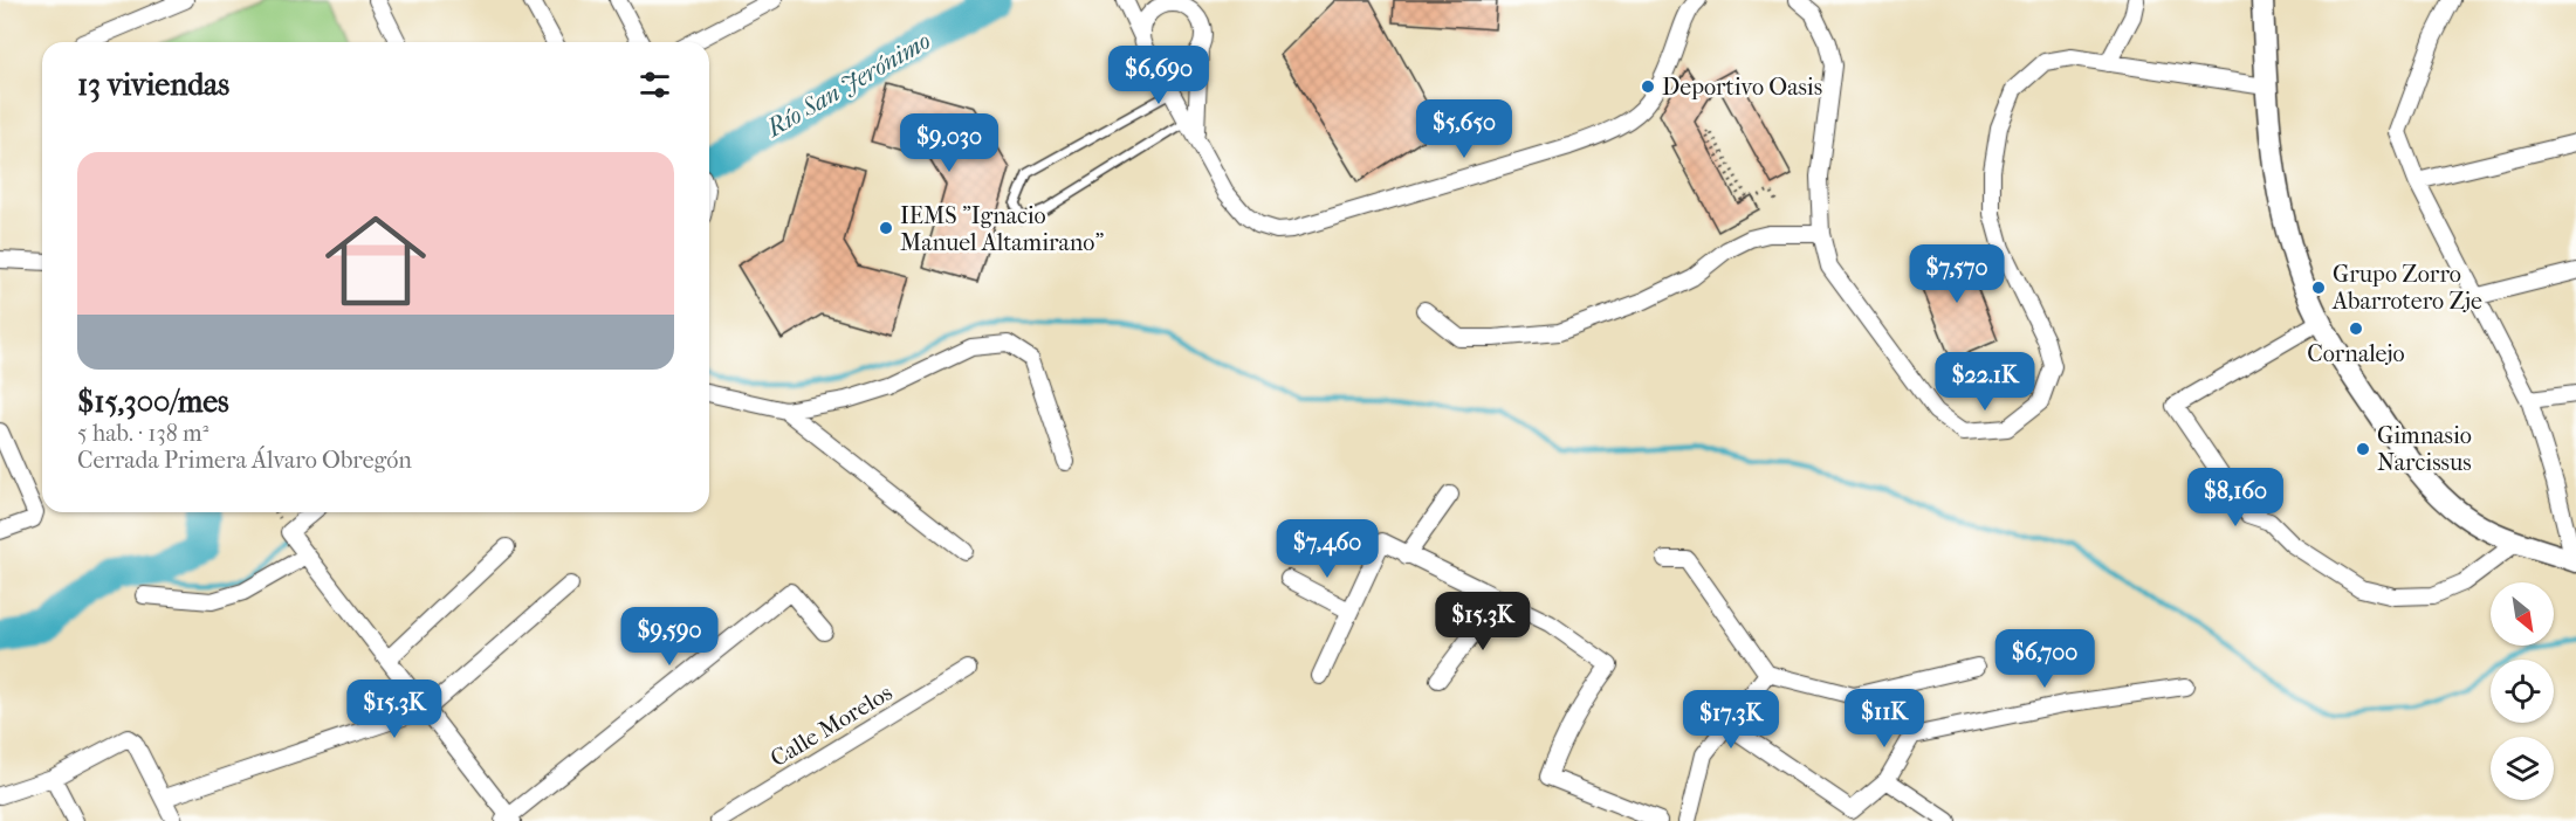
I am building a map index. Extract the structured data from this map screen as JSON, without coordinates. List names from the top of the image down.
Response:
{
  "streets": {
    "street": ["Calle Morelos"]
  },
  "water": ["Río San Jerónimo"],
  "places": [
    "Deportivo Oasis",
    "IEMS \"Ignacio Manuel Altamirano\"",
    "Grupo Zorro Abarrotero Zje",
    "Cornalejo",
    "Gimnasio Narcissus"
  ],
  "north": "bottom right",
  "page": {
    "heading": "13 viviendas",
    "price": [
      "$6,690",
      "$5,650",
      "$9,030",
      "$7,570",
      "$22.1K",
      "$8,160",
      "$7,460",
      "$15.3K",
      "$9,590",
      "$6,700",
      "$15.3K",
      "$11K",
      "$17.3K"
    ],
    "list": [
      {
        "name": "$15,300/mes",
        "note": "5 hab. · 138 m² · Cerrada Primera Álvaro Obregón"
      }
    ]
  }
}
